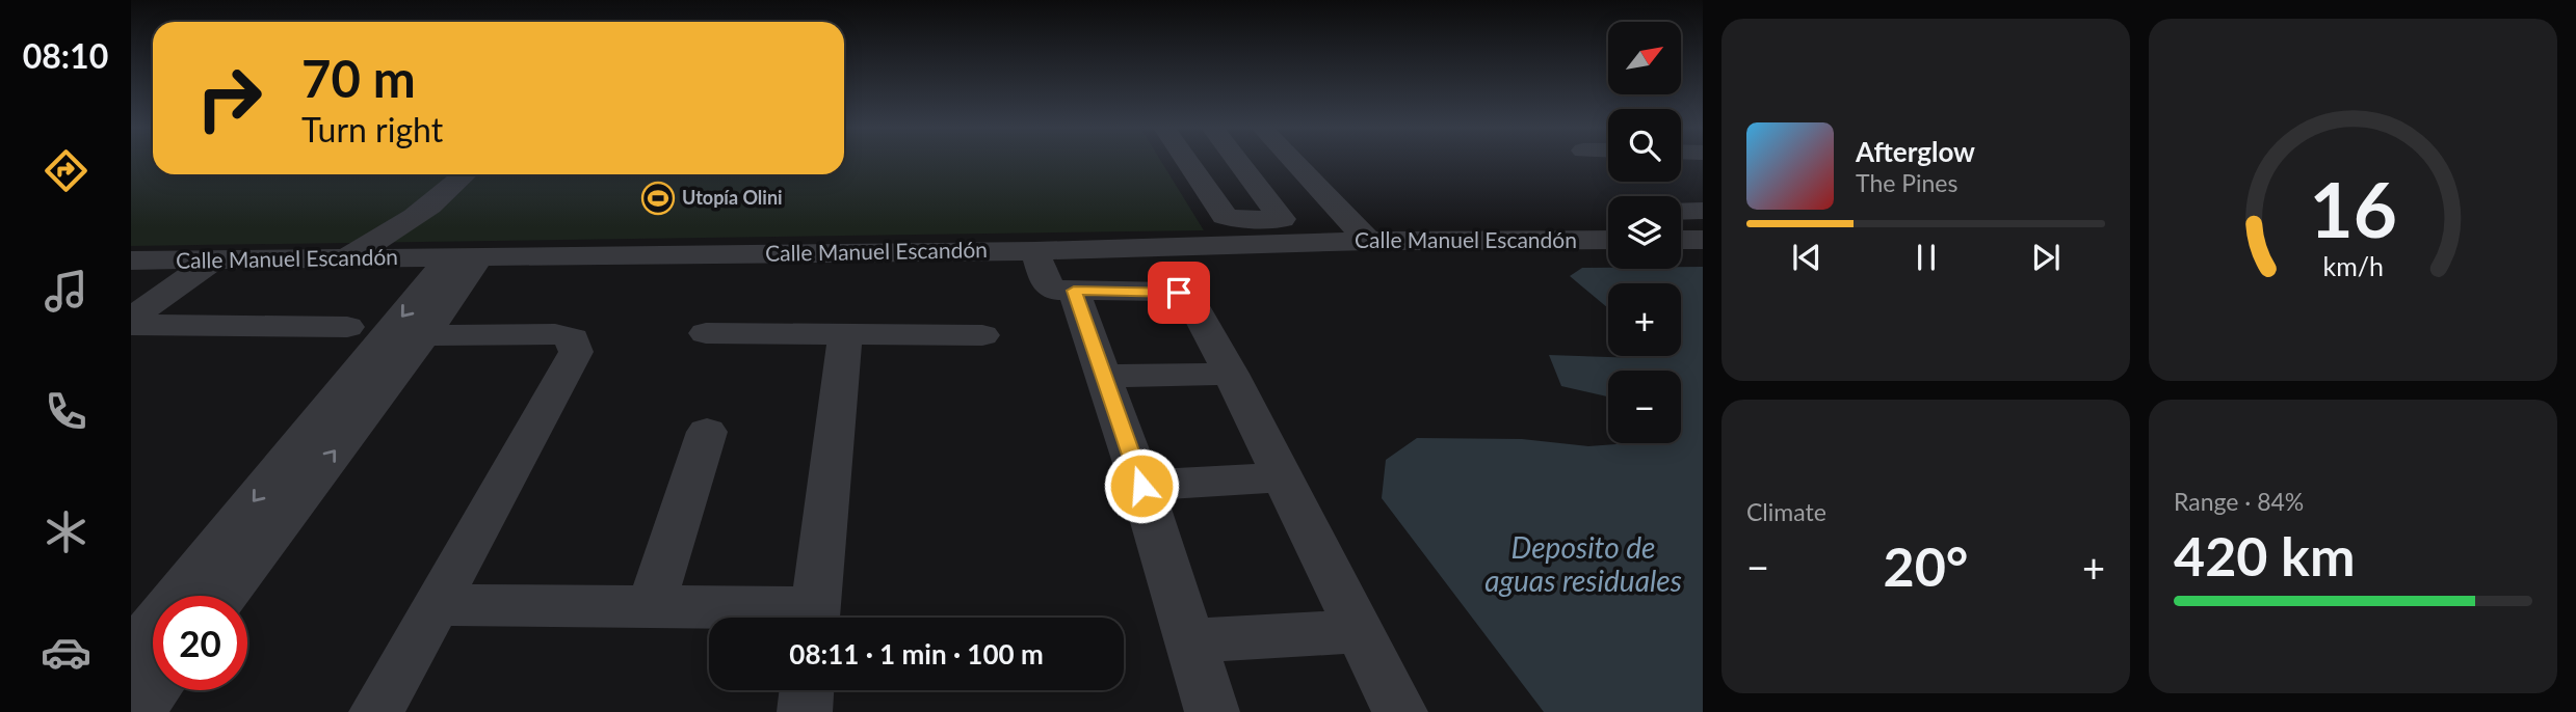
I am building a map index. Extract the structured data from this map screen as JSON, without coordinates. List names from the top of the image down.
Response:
{
  "streets": {
    "street": ["Calle Manuel Escandón"]
  },
  "water": ["Deposito de aguas residuales"],
  "places": {
    "sports": ["Utopía Olini"]
  },
  "north": "top right",
  "page": {
    "tabs": "08:10",
    "map_buttons": ["+", "−"],
    "turn": ["70 m", "Turn right"],
    "song": ["Afterglow", "The Pines"],
    "tile": [
      "Climate",
      ["Range · 84%", "420 km"]
    ],
    "heat": ["−", "20°", "+"],
    "limit": "20",
    "trip": "08:11 · 1 min · 100 m",
    "gauge": ["16", "km/h"]
  }
}
